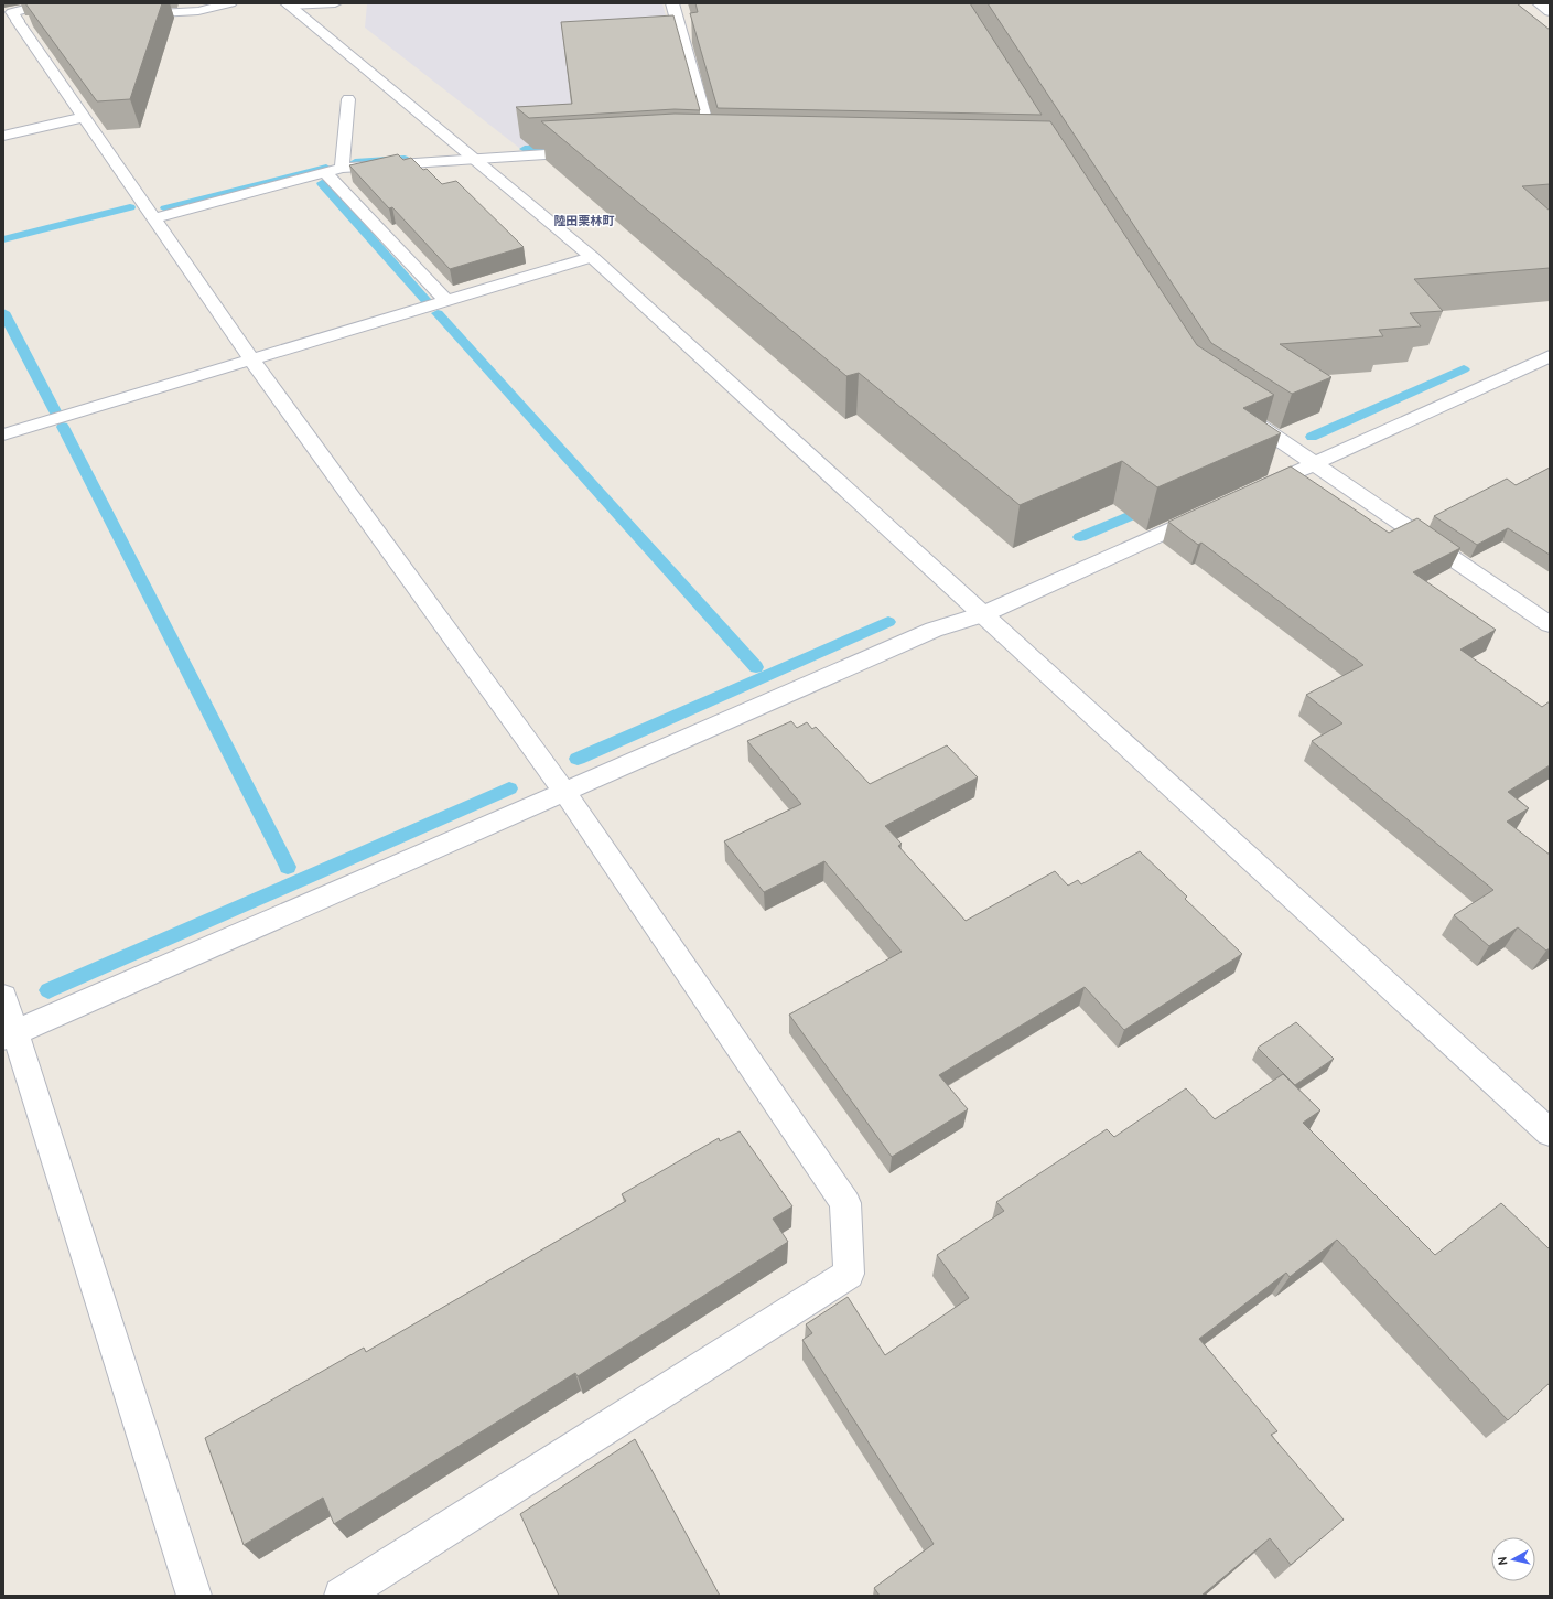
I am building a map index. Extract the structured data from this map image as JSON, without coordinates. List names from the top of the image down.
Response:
{
  "districts": ["陸田栗林町"],
  "north": "left"
}
